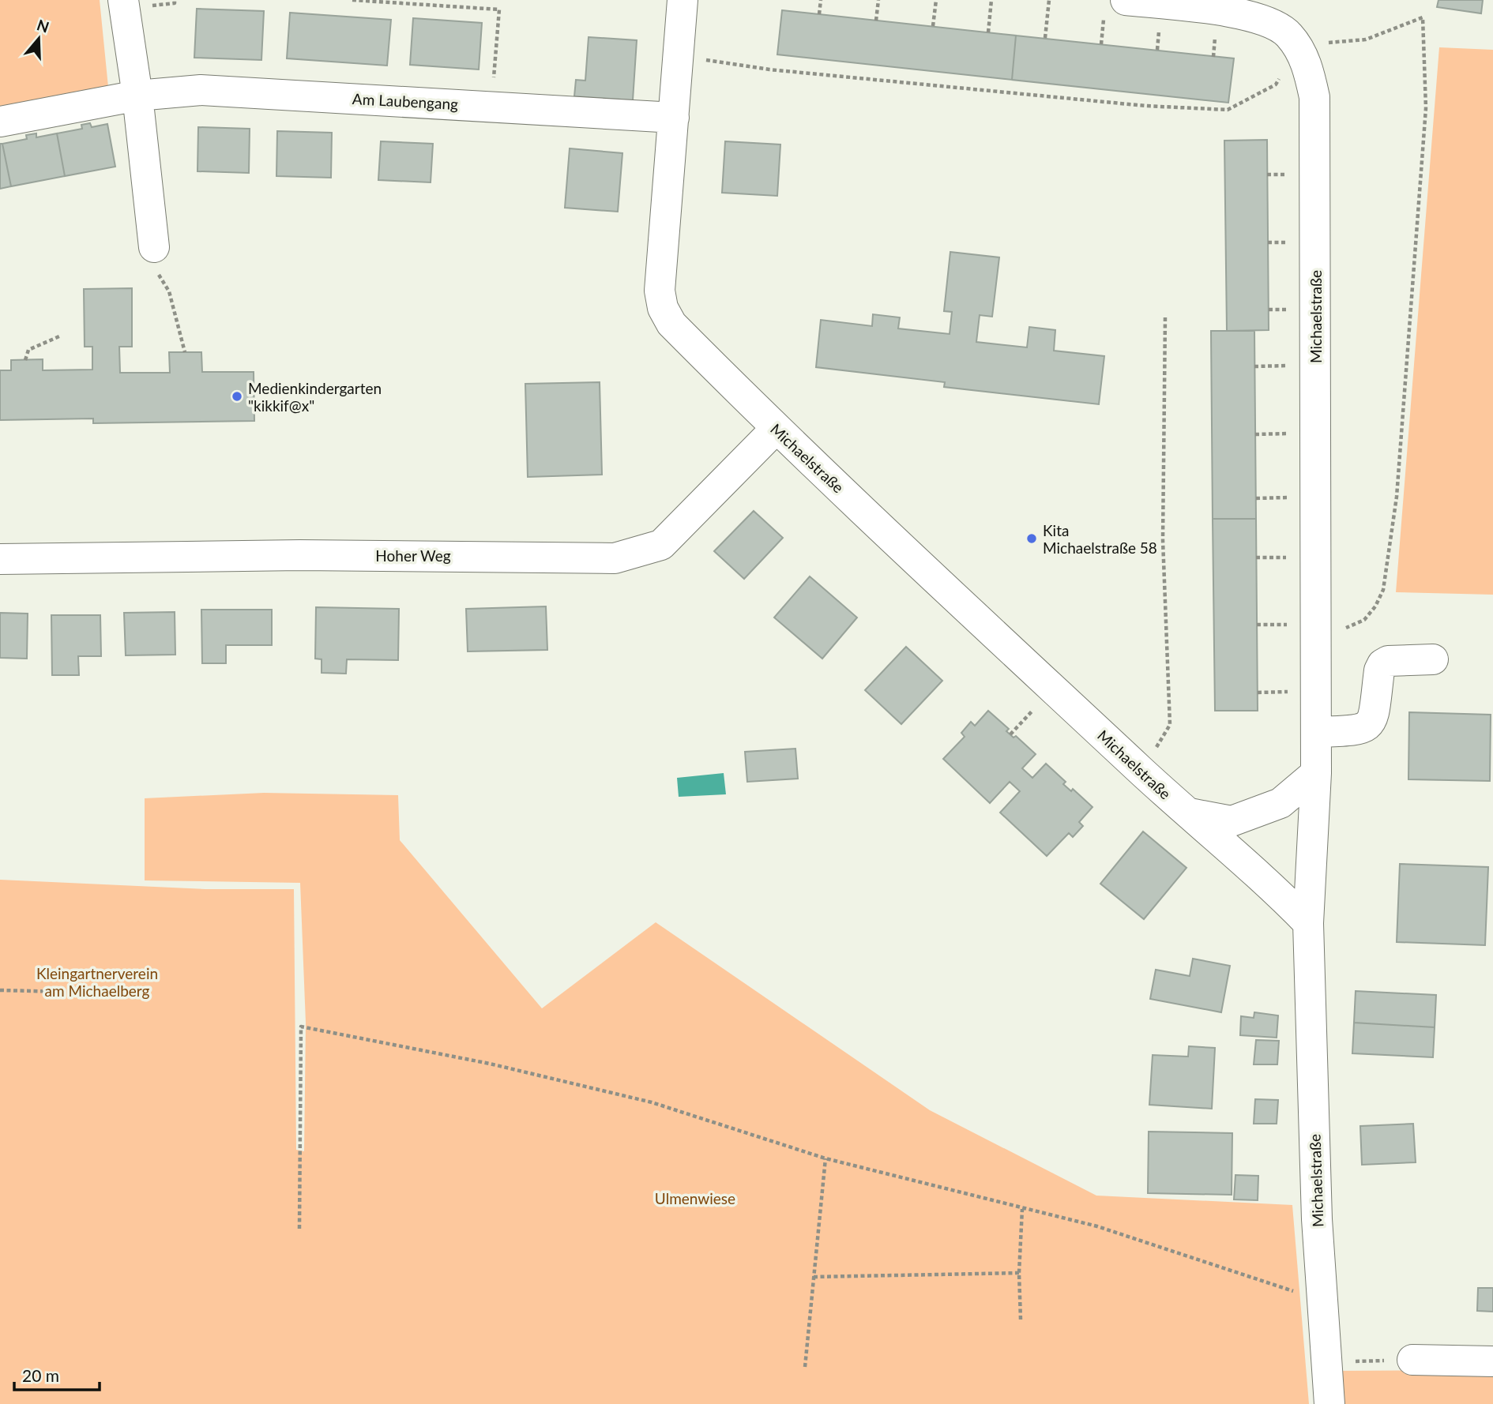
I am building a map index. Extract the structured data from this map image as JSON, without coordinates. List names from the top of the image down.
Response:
{
  "streets": {
    "street": ["Am Laubengang", "Michaelstraße", "Hoher Weg"]
  },
  "crossings": [
    ["Am Laubengang", "Michaelstraße"],
    ["Michaelstraße", "Hoher Weg"]
  ],
  "parks": ["Kleingartnerverein am Michaelberg", "Ulmenwiese"],
  "places": ["Medienkindergarten \"kikkif@x\"", "Kita Michaelstraße 58"],
  "scale_bar": "20 m",
  "north": "top"
}
